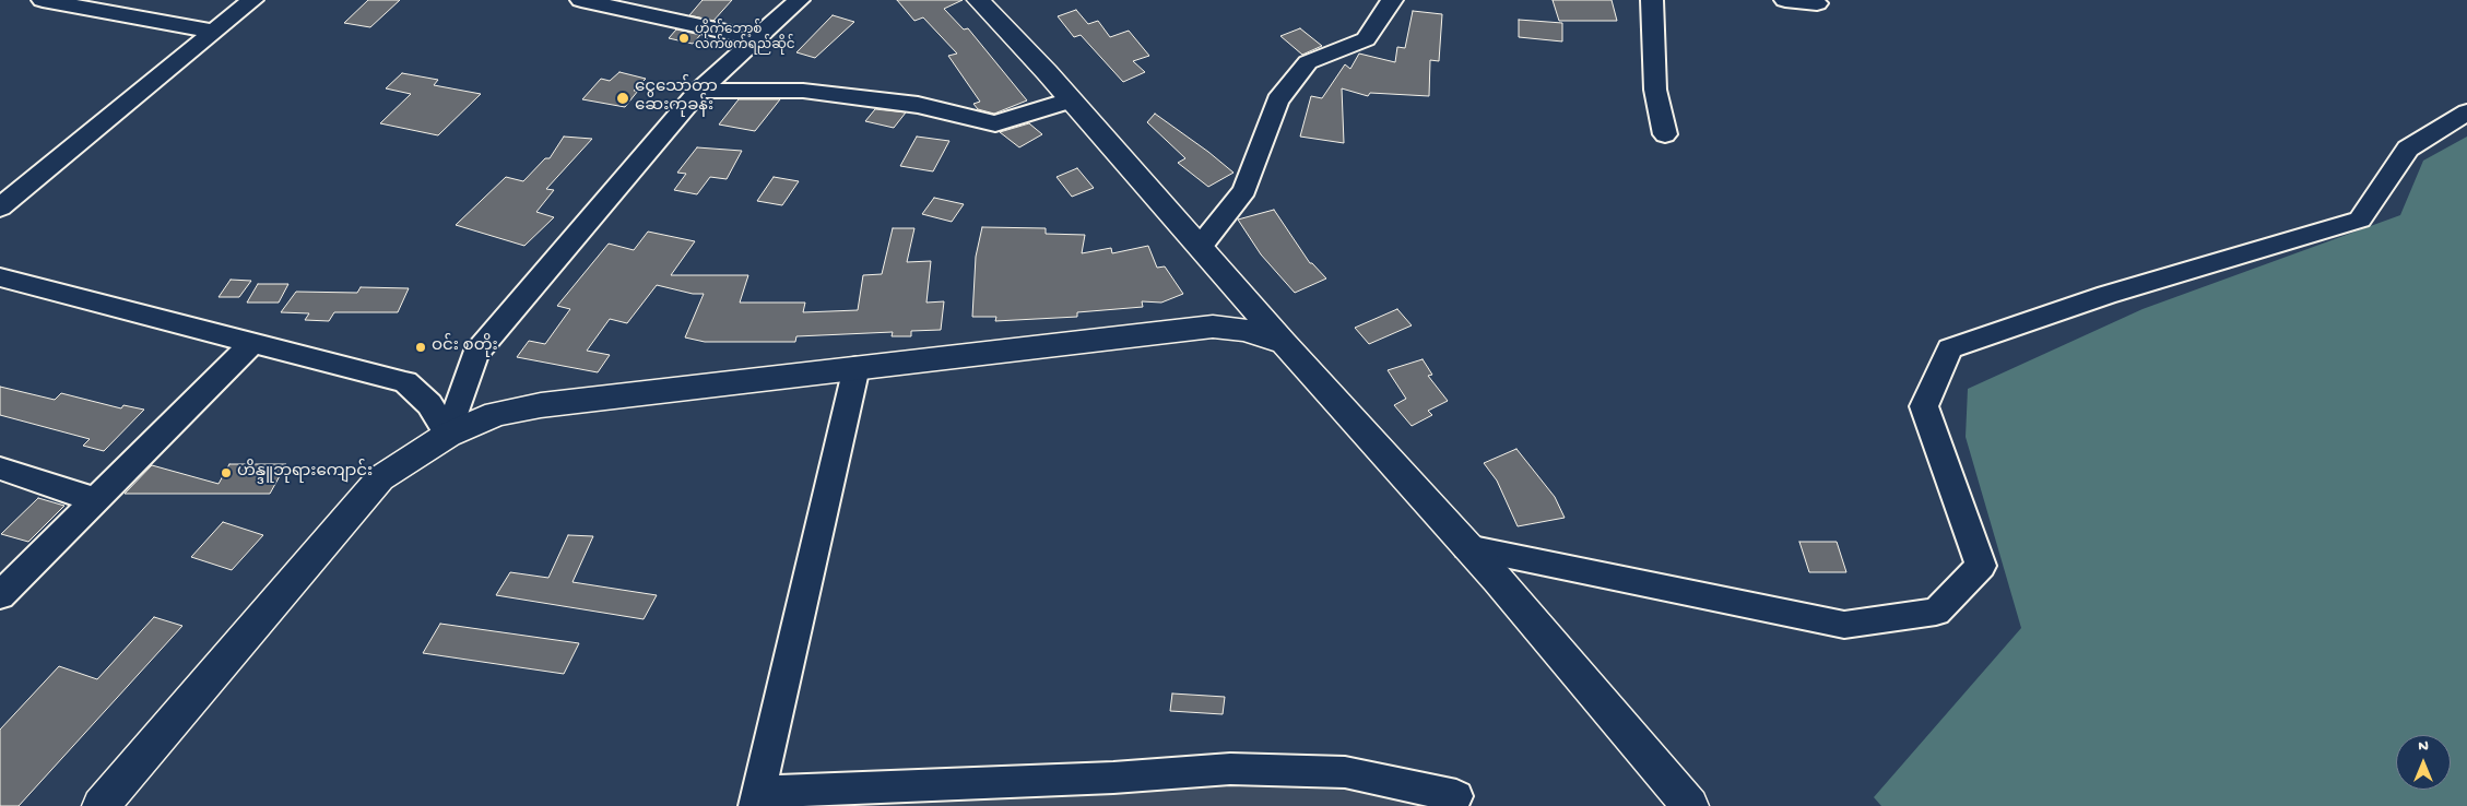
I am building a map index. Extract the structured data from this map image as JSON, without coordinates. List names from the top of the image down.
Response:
{
  "places": [
    "ဟိုက်ဘော့စ် လက်ဖက်ရည်ဆိုင်",
    "ငွေသော်တာ ဆေးကုခန်း",
    "ဝင်း စတိုး",
    "ဟိန္ဒူဘုရားကျောင်း"
  ],
  "north": "top"
}
